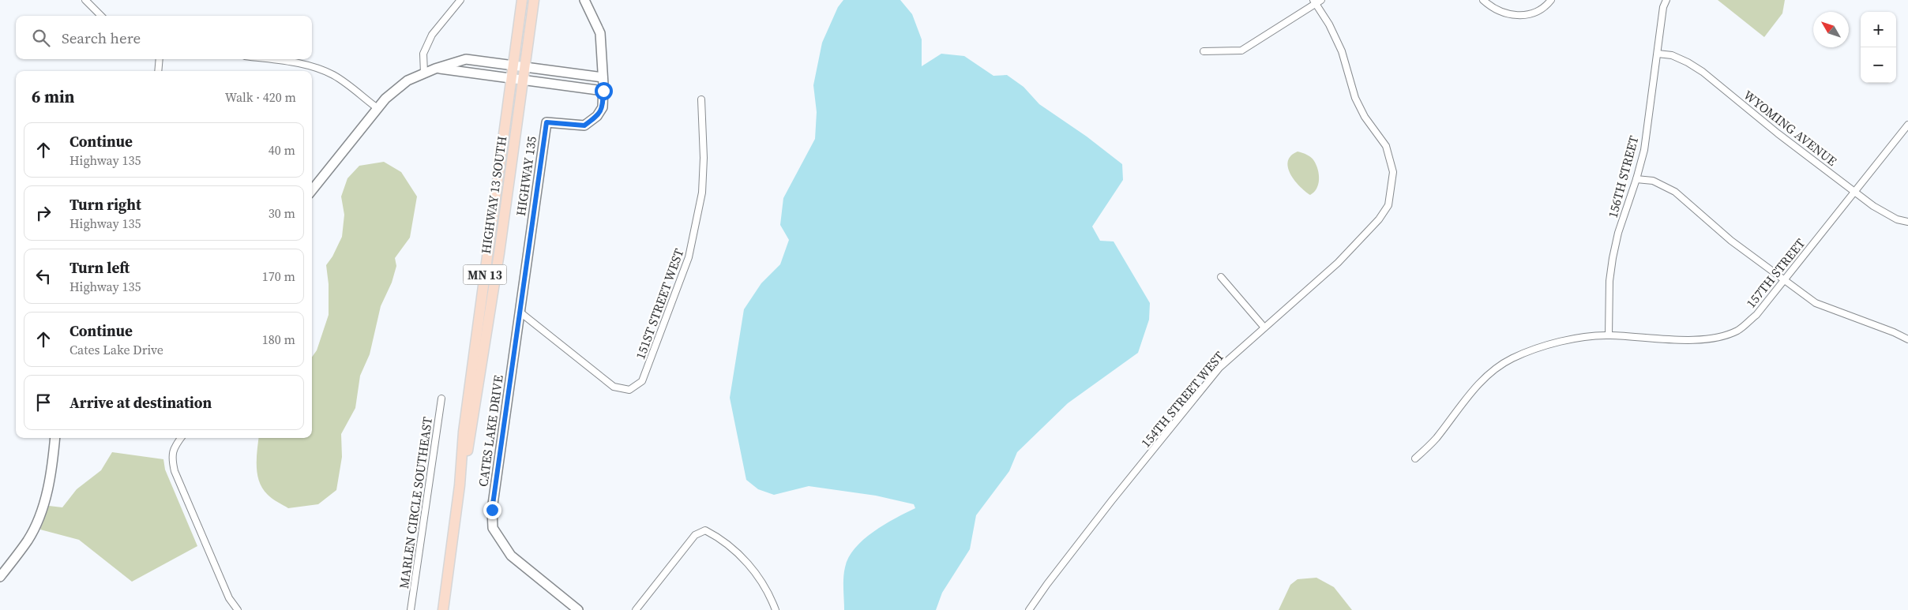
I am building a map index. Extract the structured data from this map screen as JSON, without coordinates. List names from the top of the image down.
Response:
{
  "streets": {
    "main road": ["HIGHWAY 13 SOUTH", "MN 13"],
    "street": [
      "WYOMING AVENUE",
      "HIGHWAY 135",
      "156TH STREET",
      "157TH STREET",
      "151ST STREET WEST",
      "154TH STREET WEST",
      "CATES LAKE DRIVE",
      "MARLEN CIRCLE SOUTHEAST"
    ]
  },
  "crossings": [
    ["WYOMING AVENUE", "156TH STREET"],
    ["WYOMING AVENUE", "157TH STREET"],
    ["HIGHWAY 135", "151ST STREET WEST"],
    ["HIGHWAY 135", "CATES LAKE DRIVE"],
    ["156TH STREET", "157TH STREET"],
    ["151ST STREET WEST", "CATES LAKE DRIVE"]
  ],
  "north": "top left",
  "page": {
    "map_buttons": ["+", "−"],
    "search": "Search here",
    "heading": ["6 min", "Walk · 420 m"],
    "list": [
      ["Continue", "Highway 135", "40 m"],
      ["Turn right", "Highway 135", "30 m"],
      ["Turn left", "Highway 135", "170 m"],
      ["Continue", "Cates Lake Drive", "180 m"],
      "Arrive at destination"
    ]
  }
}
